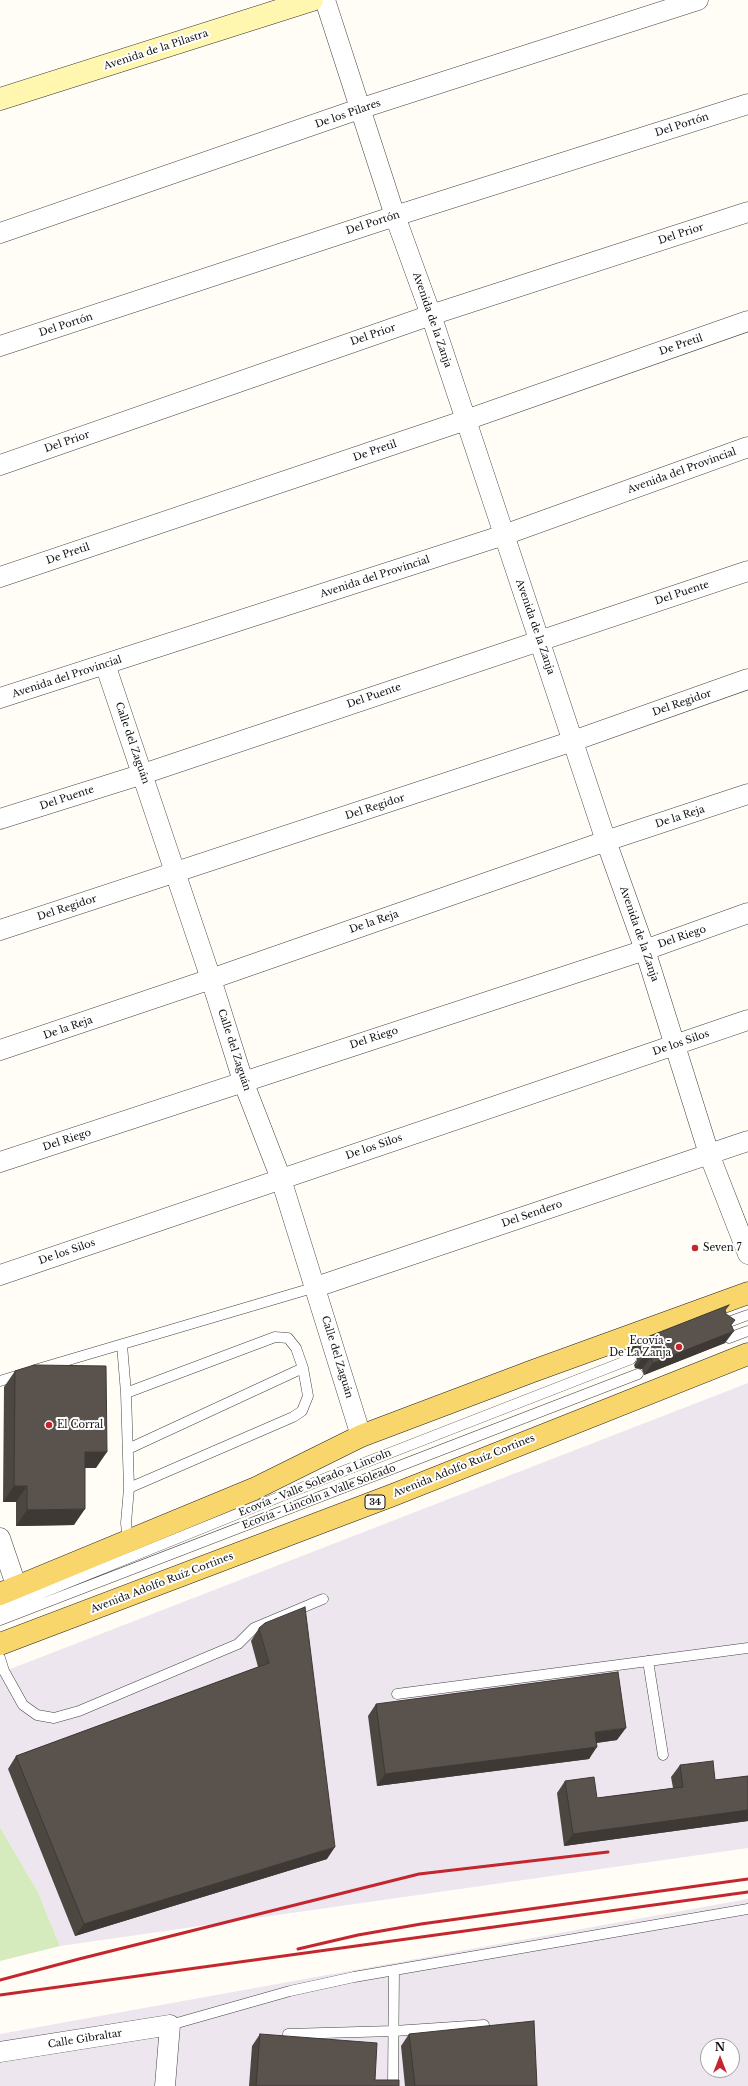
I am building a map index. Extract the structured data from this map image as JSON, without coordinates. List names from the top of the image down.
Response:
{
  "streets": {
    "main road": ["Avenida Adolfo Ruíz Cortines", "34"],
    "street": [
      "Avenida de la Pilastra",
      "De los Pilares",
      "Del Portón",
      "Del Prior",
      "Avenida de la Zanja",
      "De Pretil",
      "Avenida del Provincial",
      "Del Puente",
      "Del Regidor",
      "Calle del Zaguán",
      "De la Reja",
      "Del Riego",
      "De los Silos",
      "Del Sendero",
      "Calle Gibraltar"
    ],
    "lane": ["Ecovía - Valle Soleado a Lincoln", "Ecovía - Lincoln a Valle Soleado"]
  },
  "crossings": [
    ["De los Pilares", "Avenida de la Zanja"],
    ["Del Portón", "Avenida de la Zanja"],
    ["Del Prior", "Avenida de la Zanja"],
    ["Avenida de la Zanja", "De Pretil"],
    ["Avenida de la Zanja", "Avenida del Provincial"],
    ["Avenida de la Zanja", "Del Puente"],
    ["Avenida de la Zanja", "Del Regidor"],
    ["Avenida de la Zanja", "De la Reja"],
    ["Avenida de la Zanja", "Del Riego"],
    ["Avenida de la Zanja", "De los Silos"],
    ["Avenida de la Zanja", "Del Sendero"],
    ["Avenida del Provincial", "Calle del Zaguán"],
    ["Del Puente", "Calle del Zaguán"],
    ["Del Regidor", "Calle del Zaguán"],
    ["Calle del Zaguán", "De la Reja"],
    ["Calle del Zaguán", "Del Riego"],
    ["Calle del Zaguán", "De los Silos"],
    ["Calle del Zaguán", "Del Sendero"]
  ],
  "places": ["Seven 7", "Ecovía - De La Zanja", "El Corral"],
  "north": "top"
}
